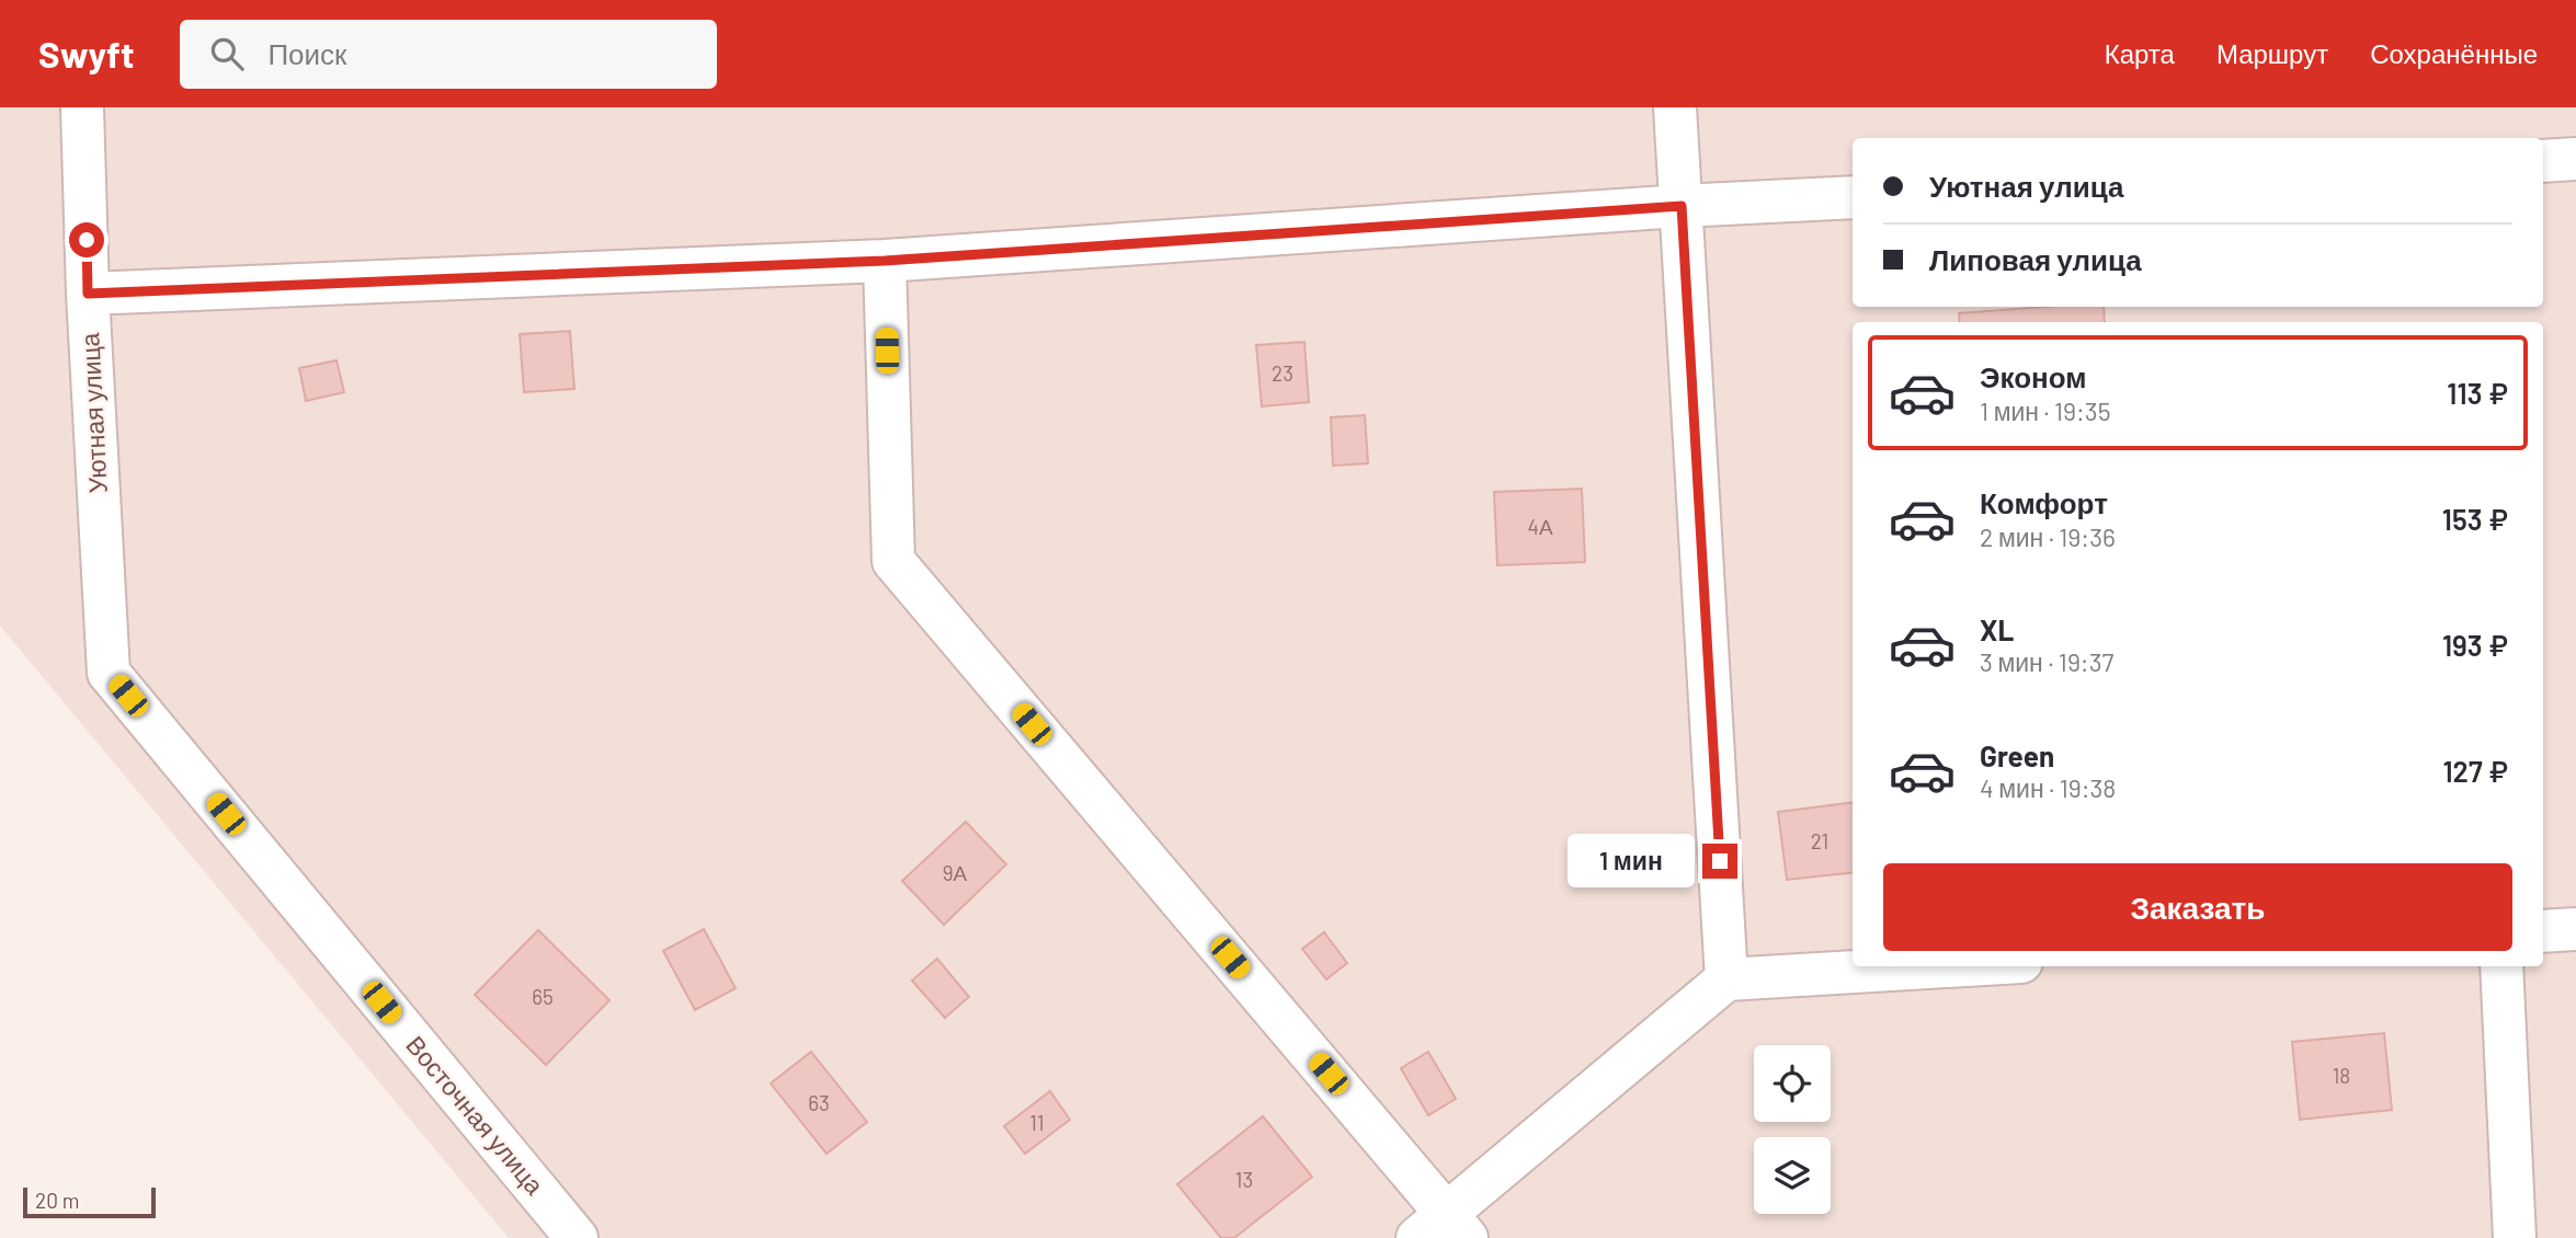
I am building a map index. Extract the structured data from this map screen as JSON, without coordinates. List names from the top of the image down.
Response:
{
  "streets": {
    "street": ["Уютная улица", "Восточная улица"]
  },
  "crossings": [
    ["Уютная улица", "Восточная улица"]
  ],
  "house_numbers": [
    "23",
    "4А",
    "21",
    "9А",
    "65",
    "18",
    "63",
    "11",
    "13"
  ],
  "scale_bar": "20 m",
  "page": {
    "header": "Swyft",
    "search": "Поиск",
    "nav": ["Карта", "Маршрут", "Сохранённые"],
    "banner": ["Уютная улица", "Липовая улица"],
    "list": [
      {
        "name": "Эконом",
        "note": "1 мин · 19:35",
        "value": "113 ₽"
      },
      {
        "name": "Комфорт",
        "note": "2 мин · 19:36",
        "value": "153 ₽"
      },
      {
        "name": "XL",
        "note": "3 мин · 19:37",
        "value": "193 ₽"
      },
      {
        "name": "Green",
        "note": "4 мин · 19:38",
        "value": "127 ₽"
      }
    ],
    "bubble": "1 мин",
    "buttons": "Заказать",
    "scale": "20 m"
  }
}
